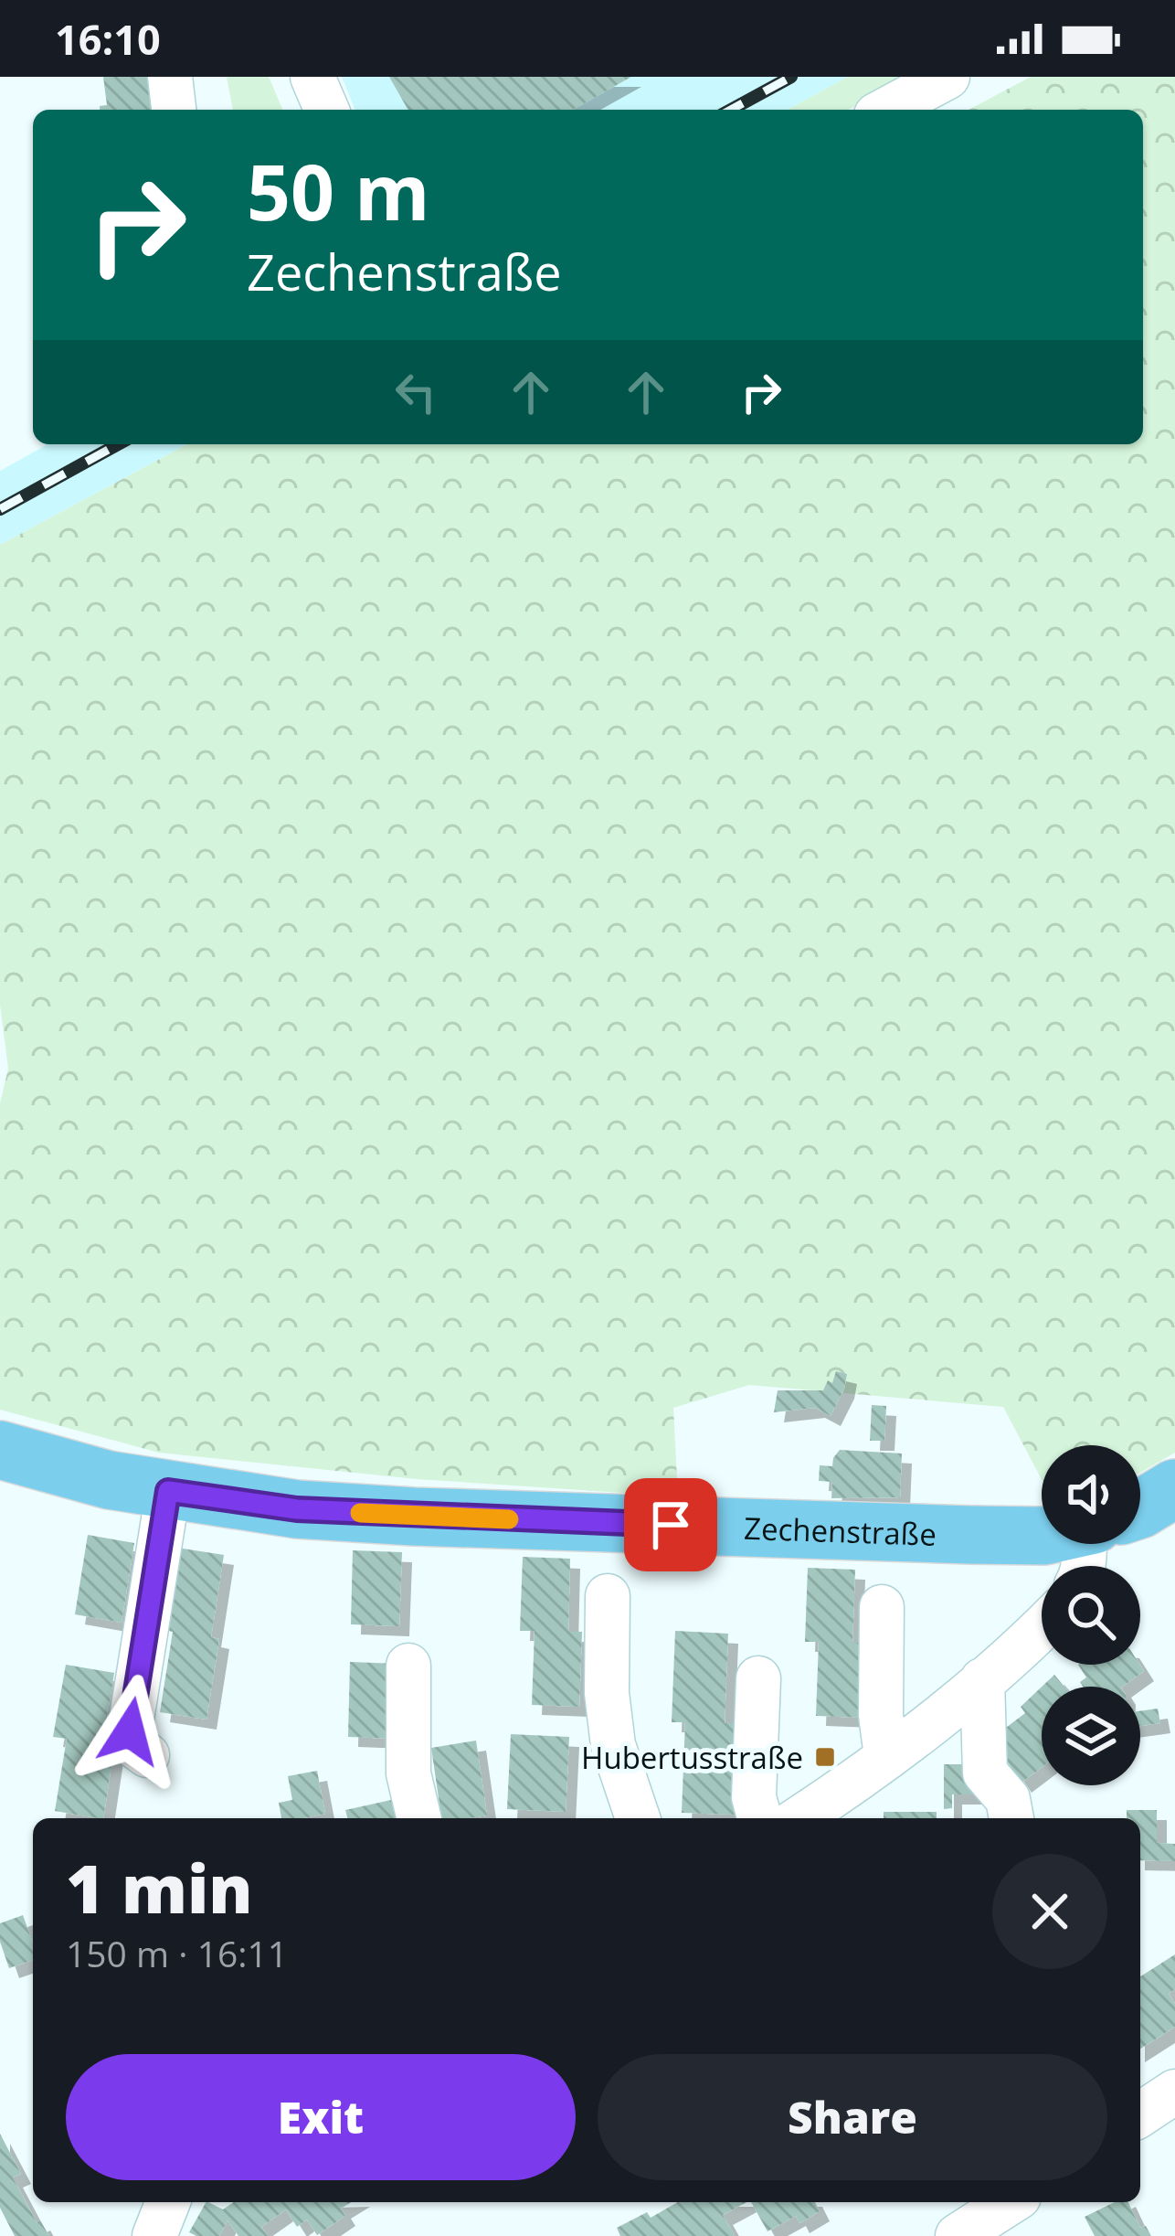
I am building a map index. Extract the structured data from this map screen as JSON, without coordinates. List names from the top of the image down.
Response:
{
  "streets": {
    "main road": ["Zechenstraße"]
  },
  "places": {
    "transit": ["Hubertusstraße"]
  },
  "page": {
    "status": "16:10",
    "turn": ["50 m", "Zechenstraße"],
    "heading": ["1 min", "150 m · 16:11"],
    "buttons": ["Exit", "Share"]
  }
}
